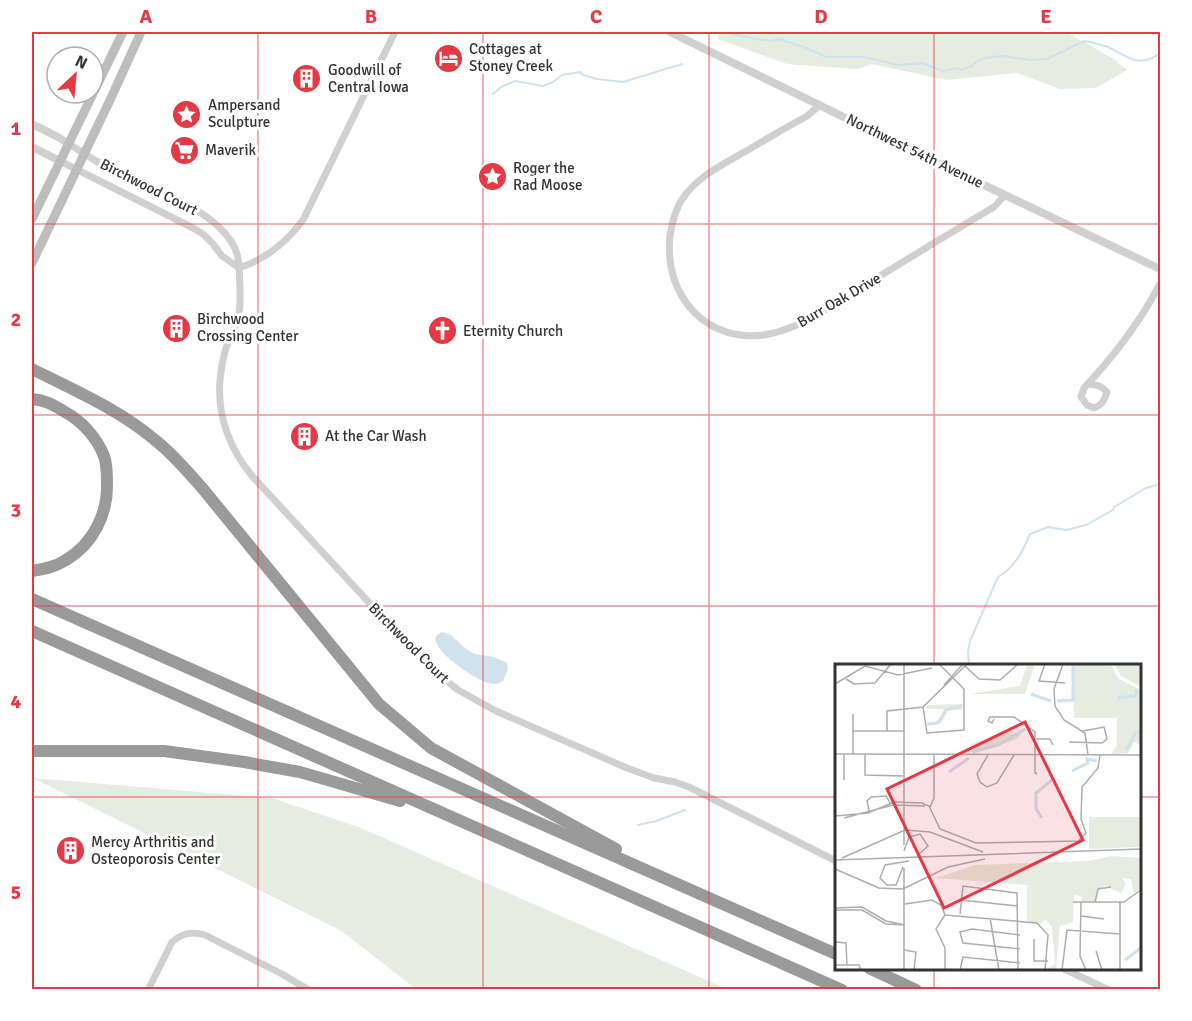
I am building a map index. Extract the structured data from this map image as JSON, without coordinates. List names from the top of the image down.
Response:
{
  "streets": {
    "street": ["Northwest 54th Avenue", "Birchwood Court", "Burr Oak Drive"]
  },
  "crossings": [
    ["Northwest 54th Avenue", "Burr Oak Drive"]
  ],
  "places": {
    "hotel": ["Cottages at Stoney Creek"],
    "building": [
      "Goodwill of Central Iowa",
      "Birchwood Crossing Center",
      "At the Car Wash",
      "Mercy Arthritis and Osteoporosis Center"
    ],
    "place": ["Ampersand Sculpture", "Roger the Rad Moose"],
    "supermarket": ["Maverik"],
    "church": ["Eternity Church"]
  },
  "north": "top right",
  "grid": {
    "columns": [
      "A",
      "B",
      "C",
      "D",
      "E"
    ],
    "rows": [
      "1",
      "2",
      "3",
      "4",
      "5"
    ]
  }
}
